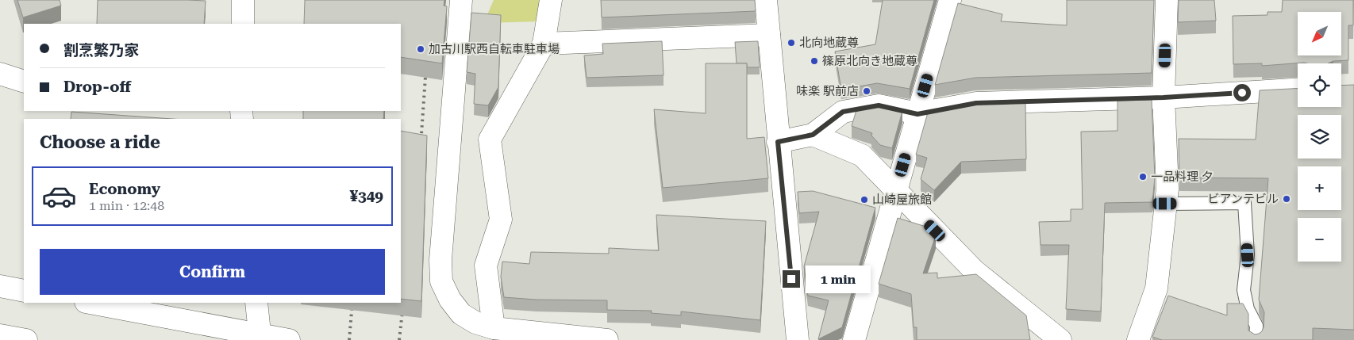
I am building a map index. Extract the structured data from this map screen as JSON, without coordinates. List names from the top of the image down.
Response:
{
  "places": [
    "北向地蔵尊",
    "加古川駅西自転車駐車場",
    "篠原北向き地蔵尊",
    "味楽 駅前店",
    "一品料理 夕",
    "ビアンテビル",
    "山崎屋旅館"
  ],
  "north": "bottom left",
  "page": {
    "map_buttons": ["+", "−"],
    "banner": ["割烹繁乃家", "Drop-off"],
    "heading": "Choose a ride",
    "list": [
      {
        "name": "Economy",
        "note": "1 min · 12:48",
        "value": "¥349"
      }
    ],
    "buttons": "Confirm",
    "bubble": "1 min"
  }
}
